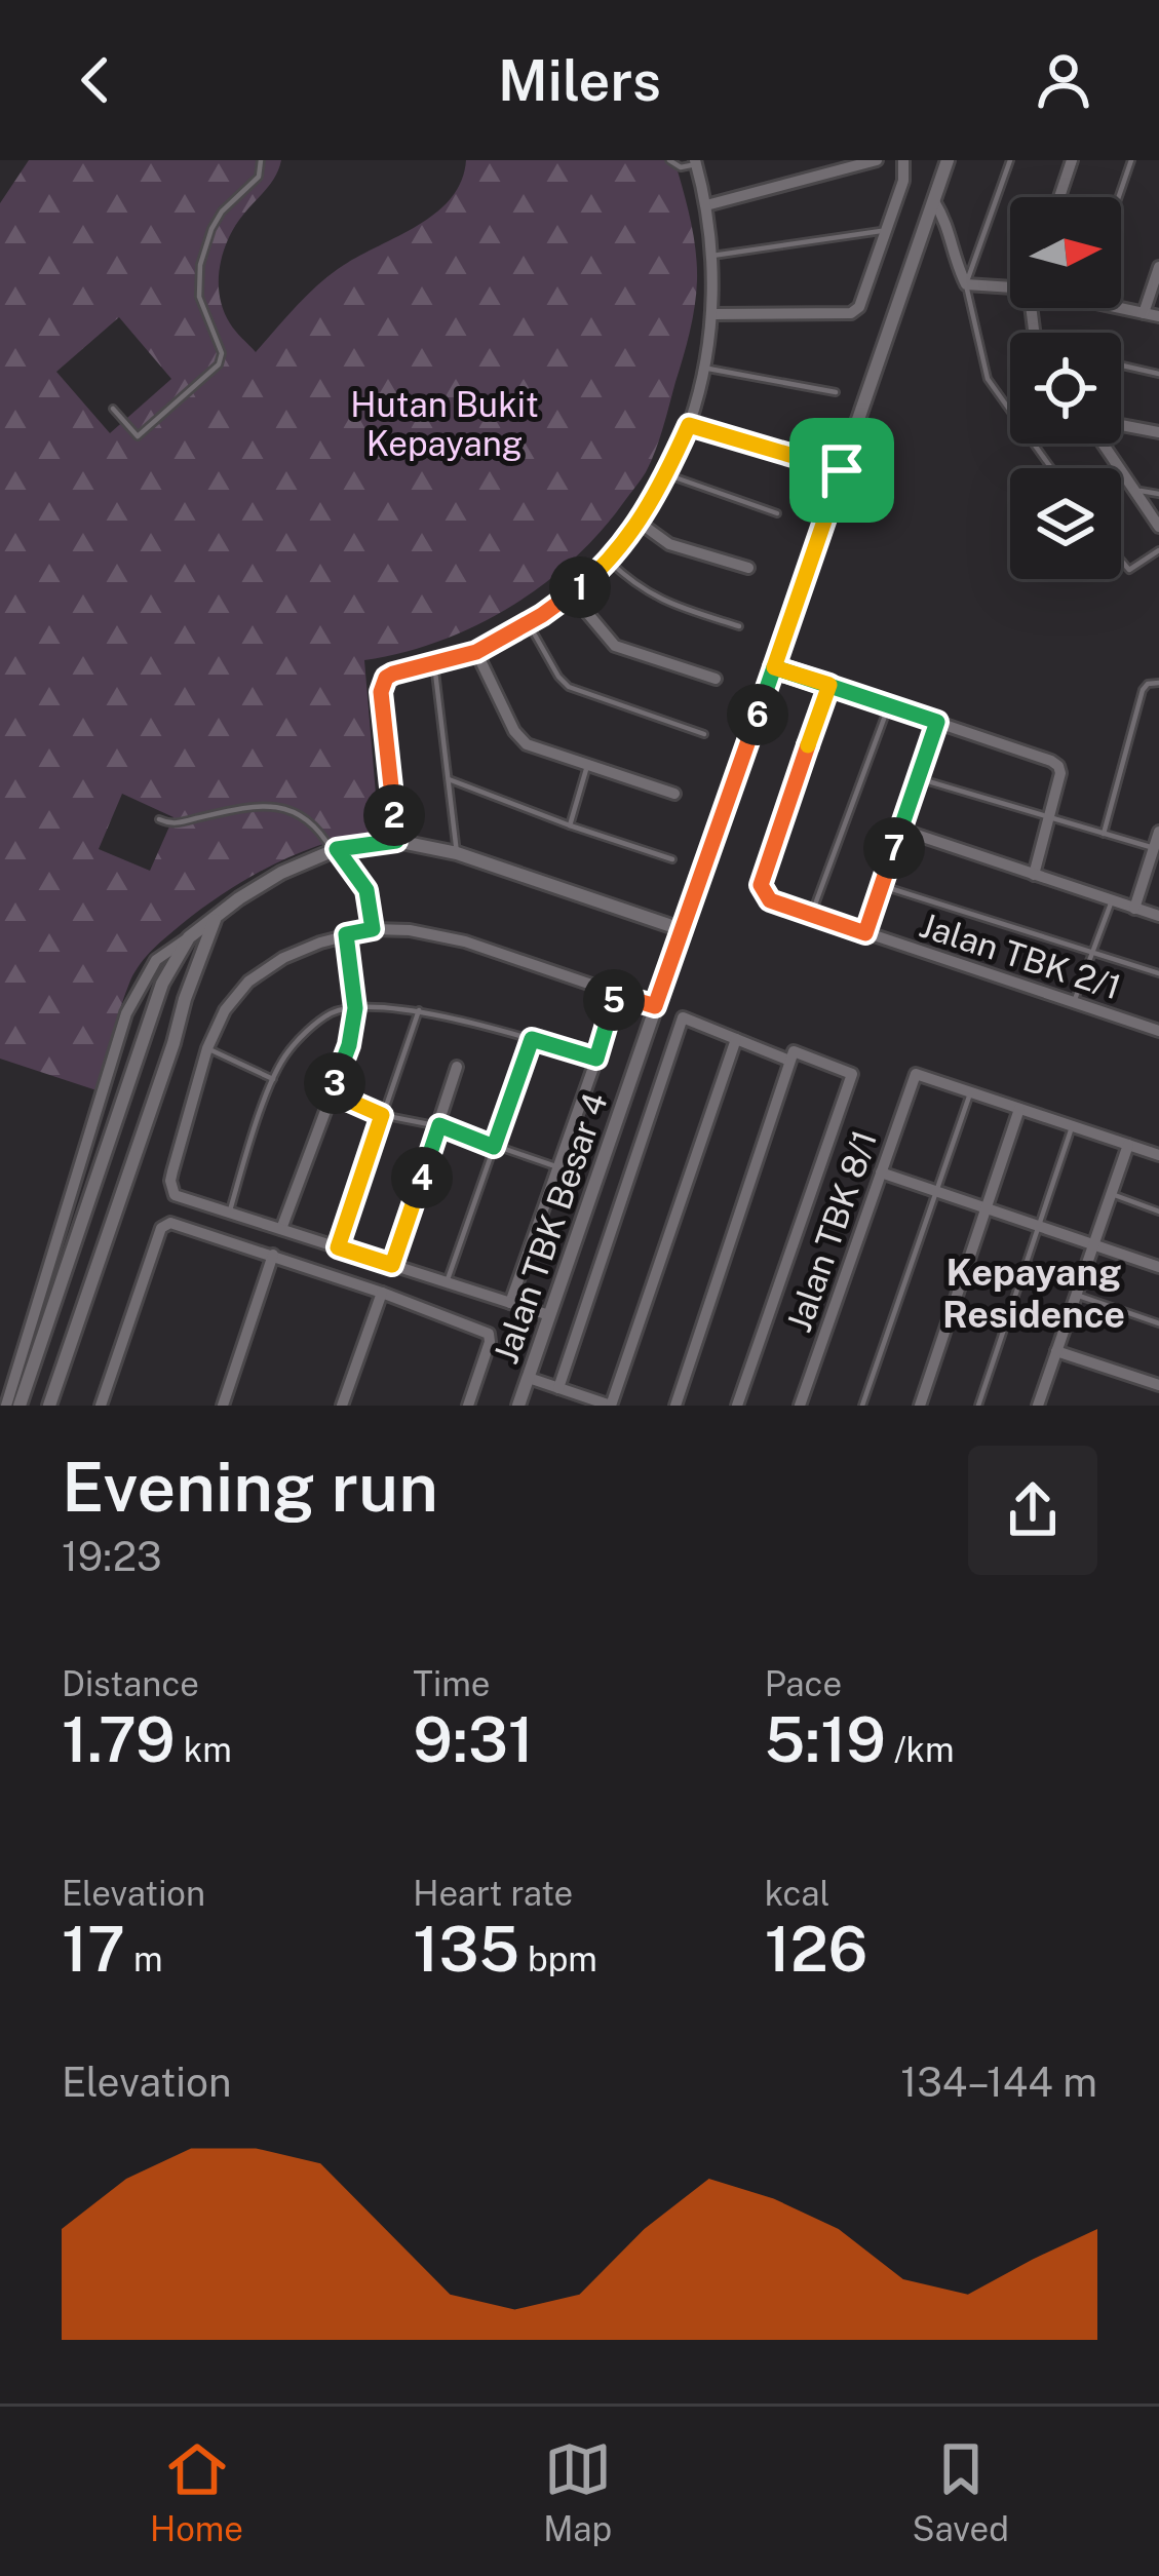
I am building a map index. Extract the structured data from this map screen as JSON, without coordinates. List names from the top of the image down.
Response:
{
  "streets": {
    "street": ["Jalan TBK 2/1", "Jalan TBK Besar 4", "Jalan TBK 8/1"]
  },
  "districts": ["Kepayang Residence"],
  "parks": ["Hutan Bukit Kepayang"],
  "north": "right",
  "page": {
    "header": "Milers",
    "pins": [
      "1",
      "6",
      "2",
      "7",
      "5",
      "3",
      "4"
    ],
    "heading": ["Evening run", "19:23"],
    "stats": [
      ["Distance", "1.79 km"],
      ["Time", "9:31"],
      ["Pace", "5:19 /km"],
      ["Elevation", "17 m"],
      ["Heart rate", "135 bpm"],
      ["kcal", "126"]
    ],
    "chart": ["Elevation", "134–144 m"],
    "tabs": ["Home", "Map", "Saved"]
  }
}
